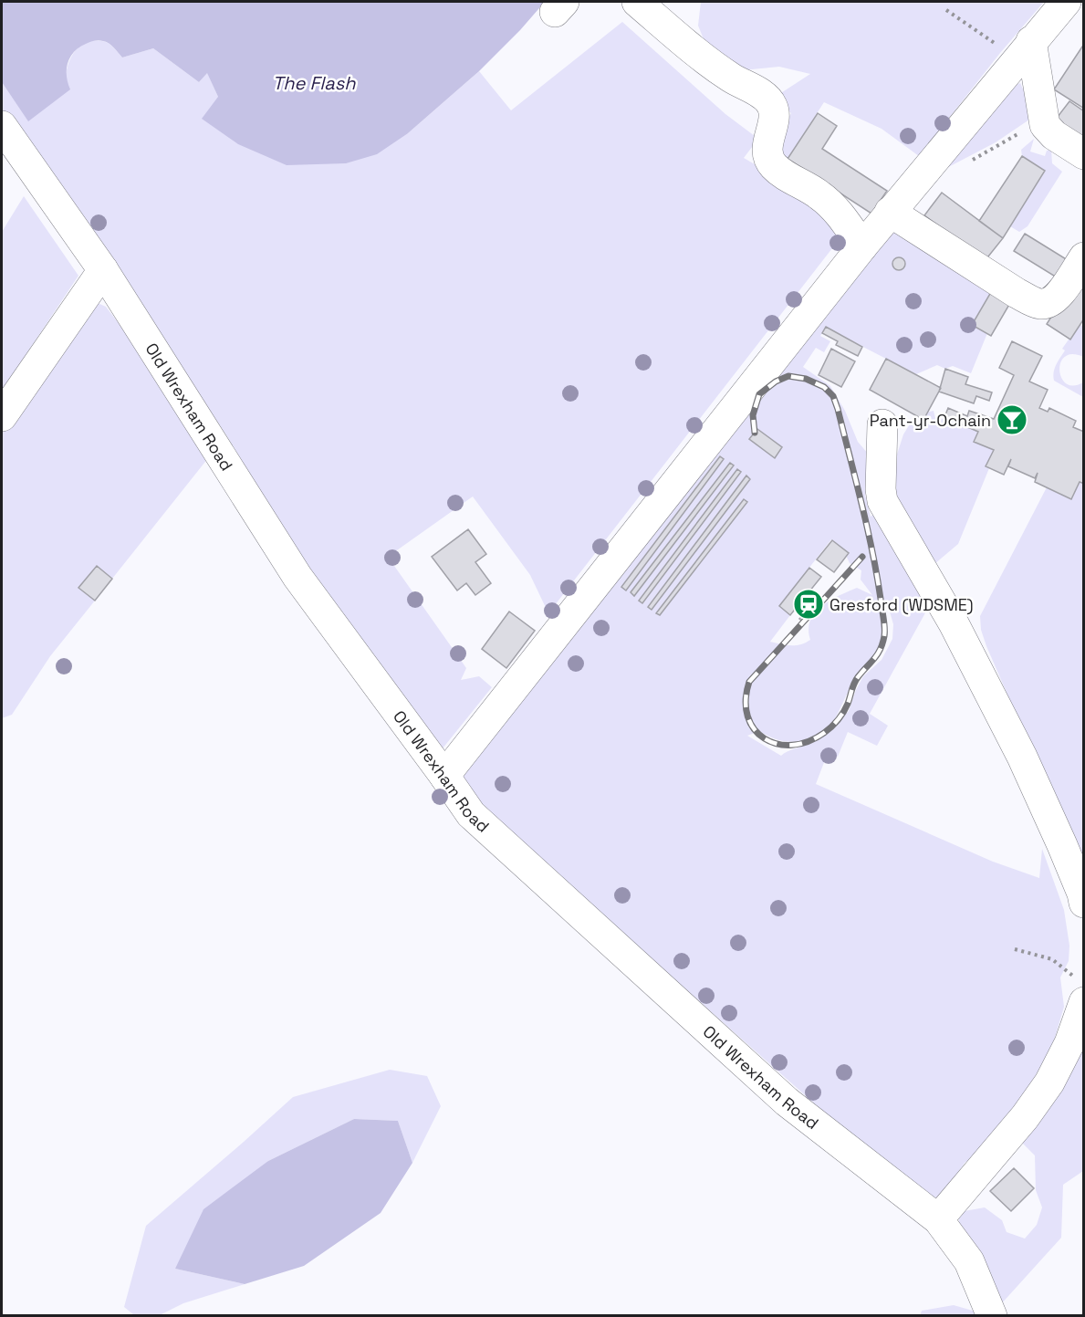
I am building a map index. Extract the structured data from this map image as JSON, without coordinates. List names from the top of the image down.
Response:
{
  "streets": {
    "street": ["Old Wrexham Road"]
  },
  "water": ["The Flash"],
  "places": {
    "bar": ["Pant-yr-Ochain"],
    "station": ["Gresford (WDSME)"]
  }
}
